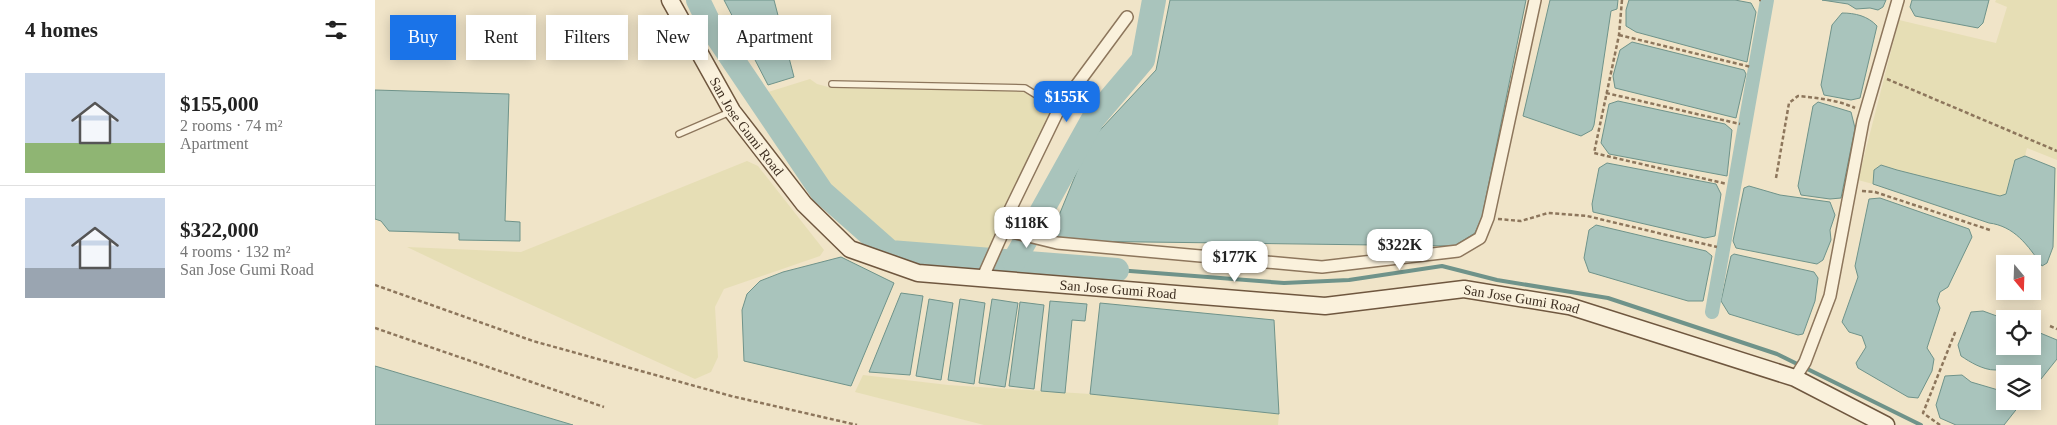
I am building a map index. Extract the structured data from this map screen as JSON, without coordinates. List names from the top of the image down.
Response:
{
  "streets": {
    "street": ["San Jose Gumi Road"]
  },
  "north": "bottom",
  "page": {
    "heading": "4 homes",
    "chip": [
      "Buy",
      "Rent",
      "Filters",
      "New",
      "Apartment"
    ],
    "list": [
      {
        "name": "$155,000",
        "note": "2 rooms · 74 m² · Apartment"
      },
      {
        "name": "$322,000",
        "note": "4 rooms · 132 m² · San Jose Gumi Road"
      }
    ],
    "price": [
      "$155K",
      "$118K",
      "$322K",
      "$177K"
    ]
  }
}
